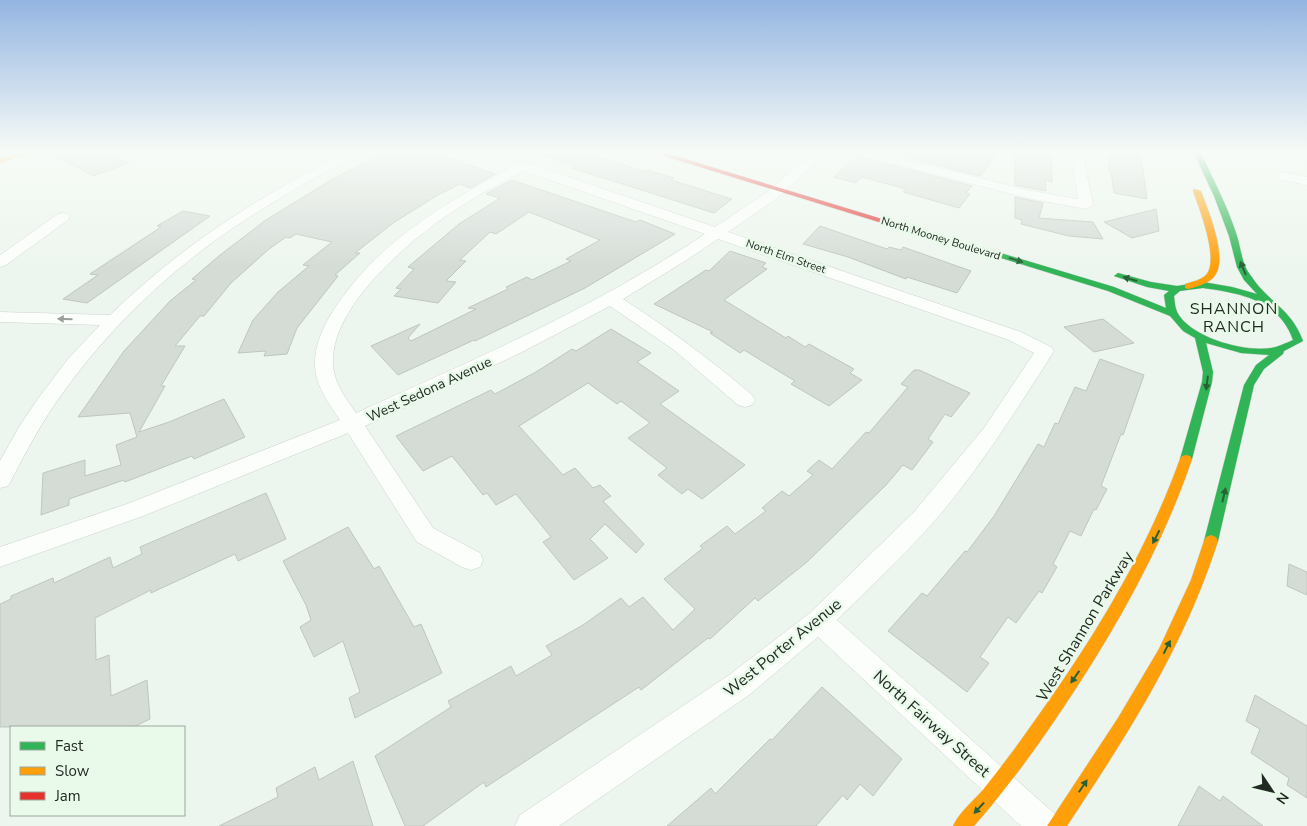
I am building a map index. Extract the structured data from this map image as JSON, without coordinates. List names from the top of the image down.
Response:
{
  "streets": {
    "street": [
      "North Mooney Boulevard",
      "North Elm Street",
      "West Sedona Avenue",
      "West Shannon Parkway",
      "West Porter Avenue",
      "North Fairway Street"
    ]
  },
  "crossings": [
    ["North Mooney Boulevard", "West Shannon Parkway"],
    ["North Elm Street", "West Sedona Avenue"],
    ["North Elm Street", "West Porter Avenue"],
    ["West Shannon Parkway", "North Fairway Street"],
    ["West Porter Avenue", "North Fairway Street"]
  ],
  "one_way": ["North Mooney Boulevard"],
  "districts": ["SHANNON RANCH"],
  "legend": ["Fast", "Slow", "Jam"],
  "north": "bottom right"
}
